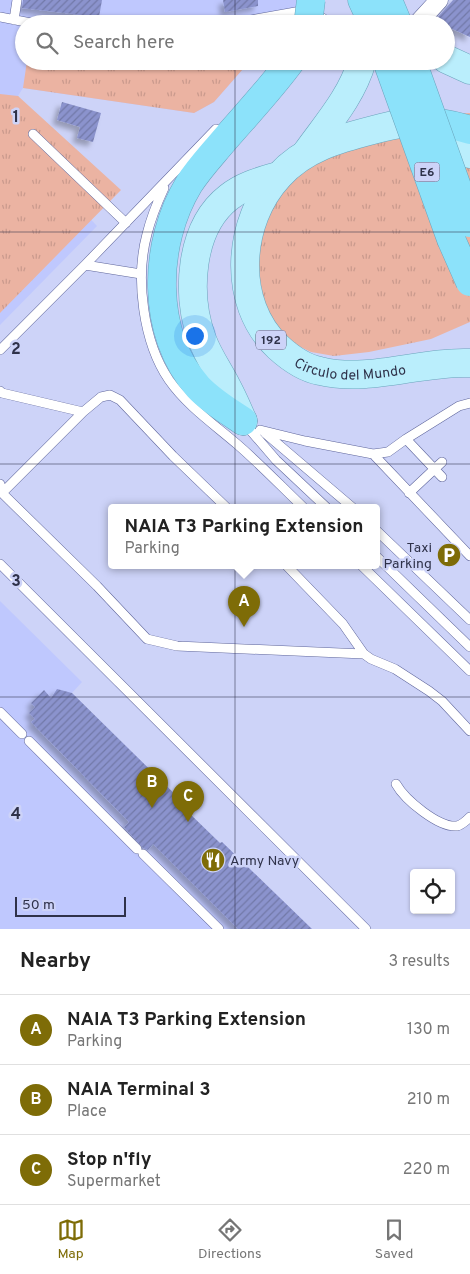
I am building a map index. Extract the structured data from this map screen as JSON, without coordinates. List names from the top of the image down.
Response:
{
  "streets": {
    "highway": ["E6"],
    "main road": ["192", "Circulo del Mundo"]
  },
  "crossings": [
    ["192", "Circulo del Mundo"]
  ],
  "places": {
    "parking": ["Taxi Parking"],
    "restaurant": ["Army Navy"]
  },
  "scale_bar": "50 m",
  "page": {
    "search": "Search here",
    "popup": ["NAIA T3 Parking Extension", "Parking"],
    "pins": ["A", "B", "C"],
    "scale": "50 m",
    "heading": ["Nearby", "3 results"],
    "list": [
      {
        "mark": "A",
        "name": "NAIA T3 Parking Extension",
        "note": "Parking",
        "value": "130 m"
      },
      {
        "mark": "B",
        "name": "NAIA Terminal 3",
        "note": "Place",
        "value": "210 m"
      },
      {
        "mark": "C",
        "name": "Stop n'fly",
        "note": "Supermarket",
        "value": "220 m"
      }
    ],
    "nav": ["Map", "Directions", "Saved"]
  },
  "grid": {
    "rows": [
      "1",
      "2",
      "3",
      "4"
    ]
  }
}
